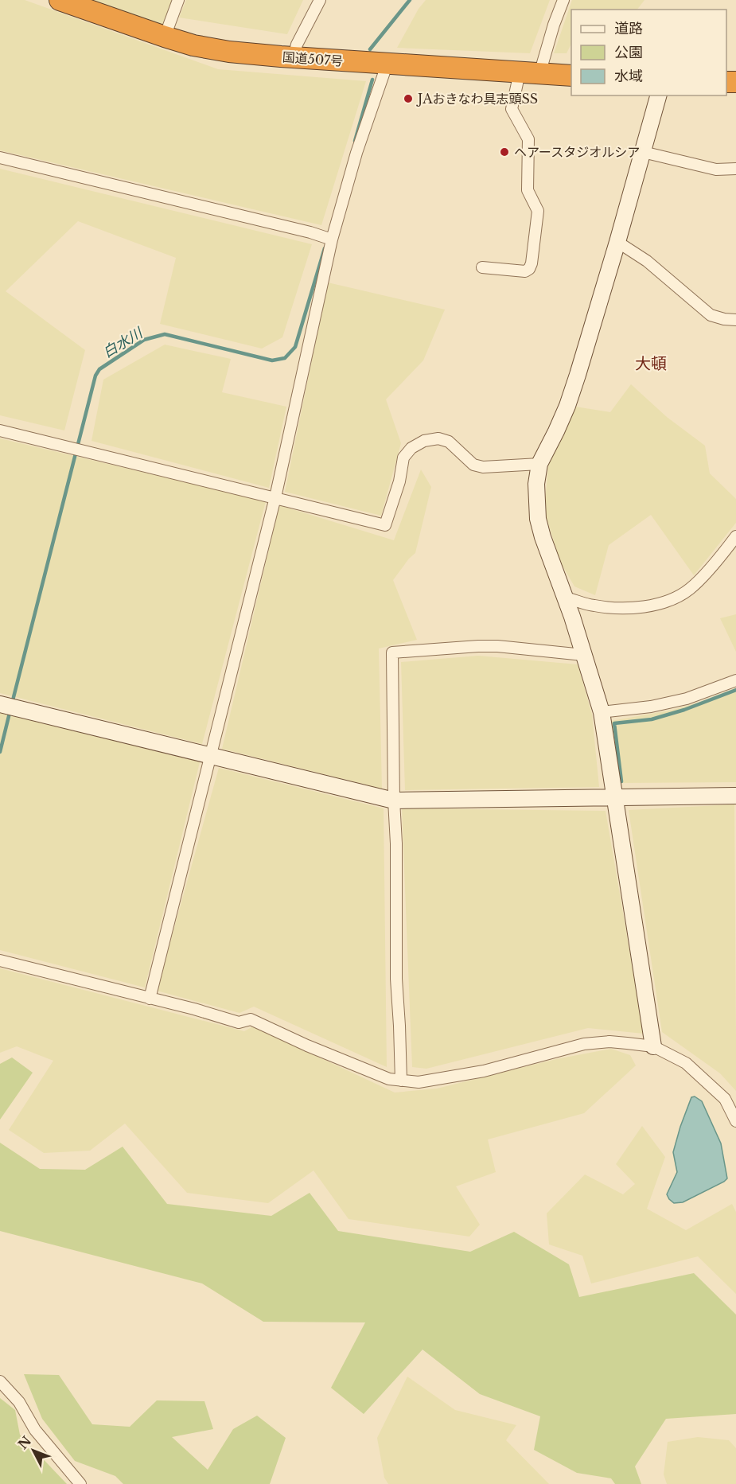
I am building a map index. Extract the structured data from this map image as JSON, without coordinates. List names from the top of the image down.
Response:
{
  "streets": {
    "highway": ["国道507号"]
  },
  "districts": ["大頓"],
  "water": ["白水川"],
  "places": ["JAおきなわ具志頭SS", "ヘアースタジオルシア"],
  "legend": ["道路", "公園", "水域"],
  "north": "top left"
}
